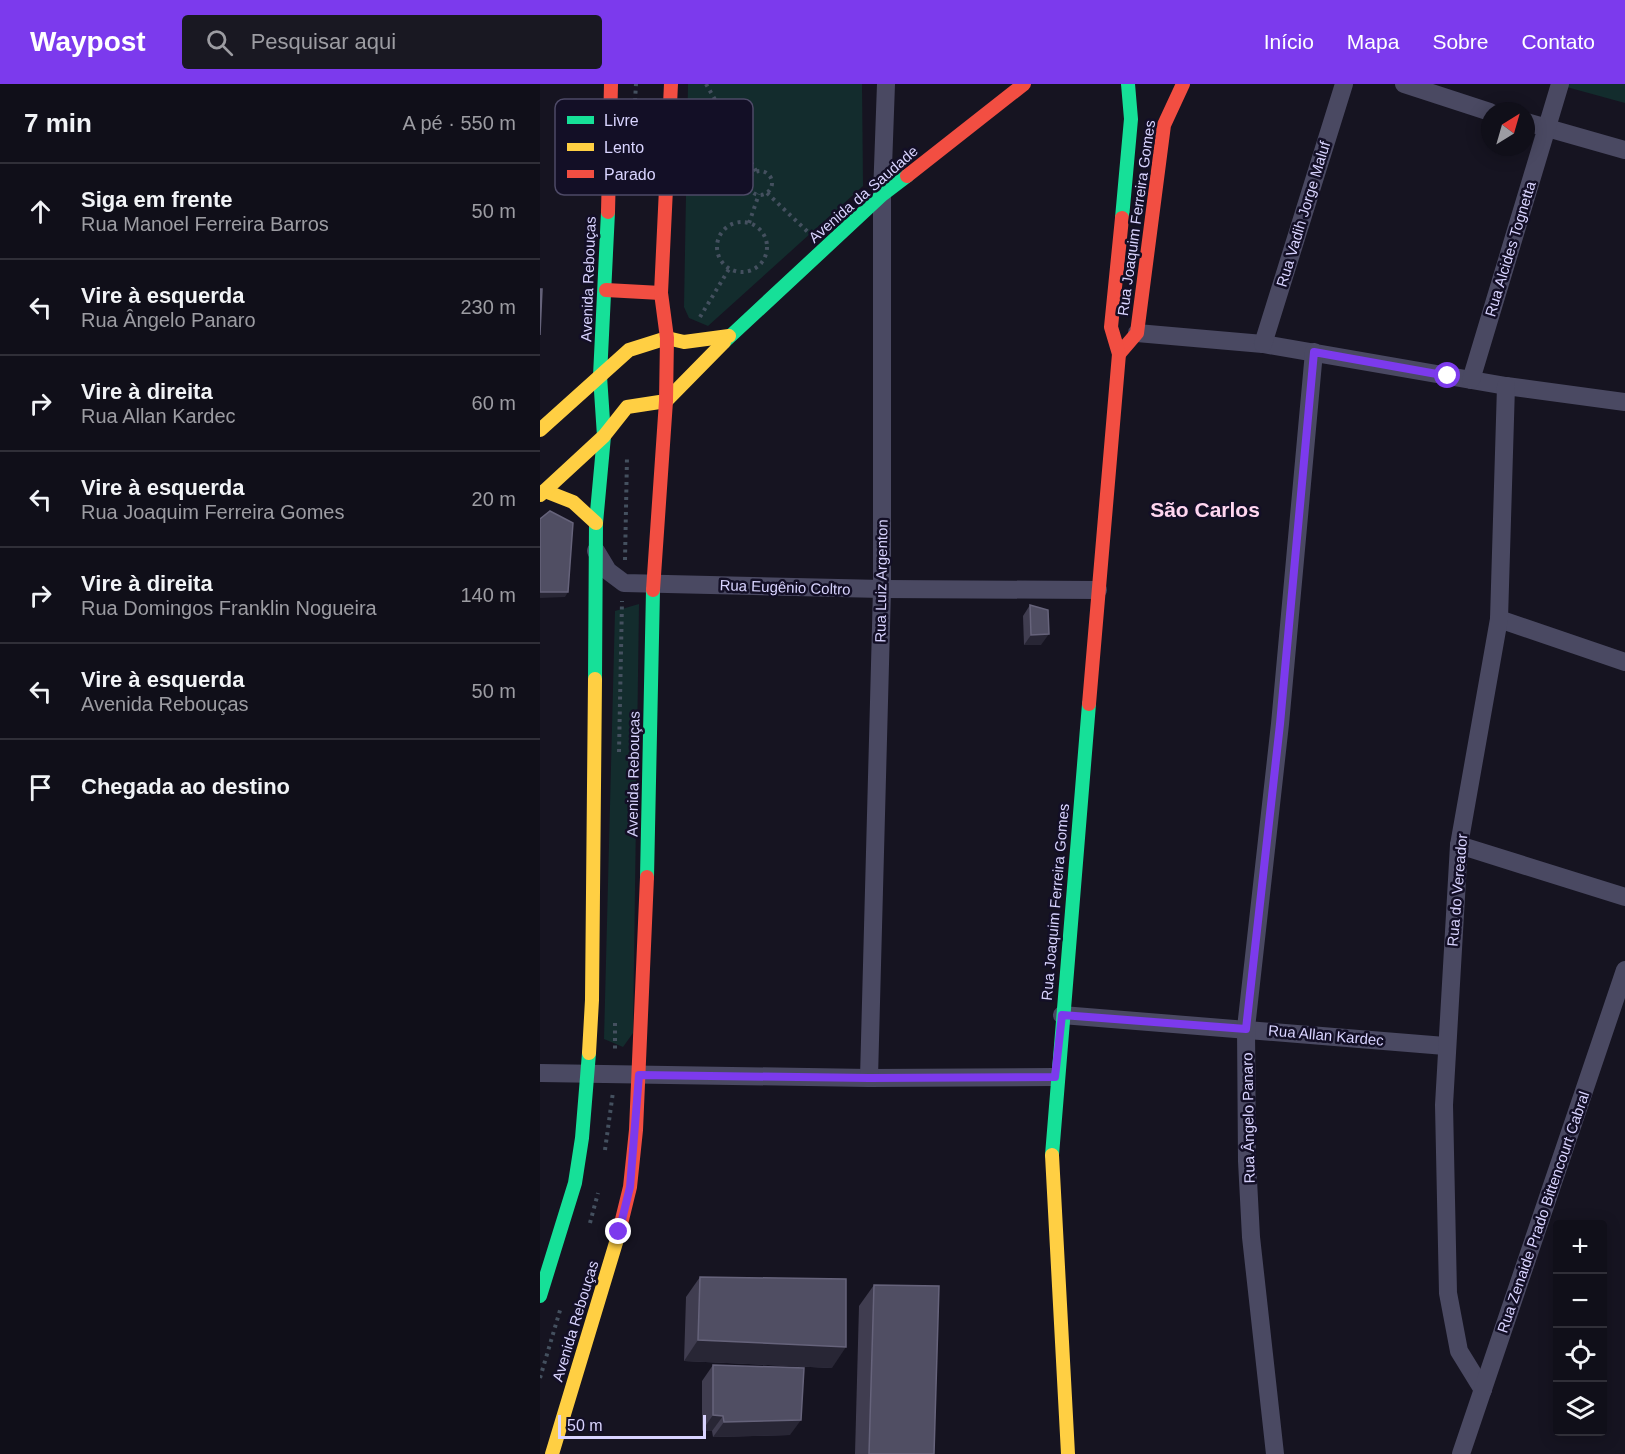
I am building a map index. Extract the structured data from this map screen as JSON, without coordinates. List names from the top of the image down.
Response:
{
  "streets": {
    "street": [
      "Avenida da Saudade",
      "Rua Vadih Jorge Maluf",
      "Rua Joaquim Ferreira Gomes",
      "Rua Alcides Tognetta",
      "Avenida Rebouças",
      "Rua Luiz Argenton",
      "Rua Eugênio Coltro",
      "Rua do Vereador",
      "Rua Allan Kardec",
      "Rua Ângelo Panaro",
      "Rua Zenaide Prado Bittencourt Cabral"
    ]
  },
  "crossings": [
    ["Avenida da Saudade", "Avenida Rebouças"],
    ["Avenida da Saudade", "Rua Luiz Argenton"],
    ["Rua Joaquim Ferreira Gomes", "Rua Eugênio Coltro"],
    ["Rua Joaquim Ferreira Gomes", "Rua Allan Kardec"],
    ["Avenida Rebouças", "Rua Eugênio Coltro"],
    ["Rua Luiz Argenton", "Rua Eugênio Coltro"],
    ["Rua do Vereador", "Rua Allan Kardec"],
    ["Rua do Vereador", "Rua Zenaide Prado Bittencourt Cabral"],
    ["Rua Allan Kardec", "Rua Ângelo Panaro"]
  ],
  "districts": ["São Carlos"],
  "legend": ["Livre", "Lento", "Parado"],
  "scale_bar": "50 m",
  "north": "top right",
  "page": {
    "header": "Waypost",
    "search": "Pesquisar aqui",
    "nav": [
      "Início",
      "Mapa",
      "Sobre",
      "Contato"
    ],
    "heading": ["7 min", "A pé · 550 m"],
    "list": [
      ["Siga em frente", "Rua Manoel Ferreira Barros", "50 m"],
      ["Vire à esquerda", "Rua Ângelo Panaro", "230 m"],
      ["Vire à direita", "Rua Allan Kardec", "60 m"],
      ["Vire à esquerda", "Rua Joaquim Ferreira Gomes", "20 m"],
      ["Vire à direita", "Rua Domingos Franklin Nogueira", "140 m"],
      ["Vire à esquerda", "Avenida Rebouças", "50 m"],
      "Chegada ao destino"
    ],
    "map_buttons": ["+", "−"],
    "scale": "50 m"
  }
}
